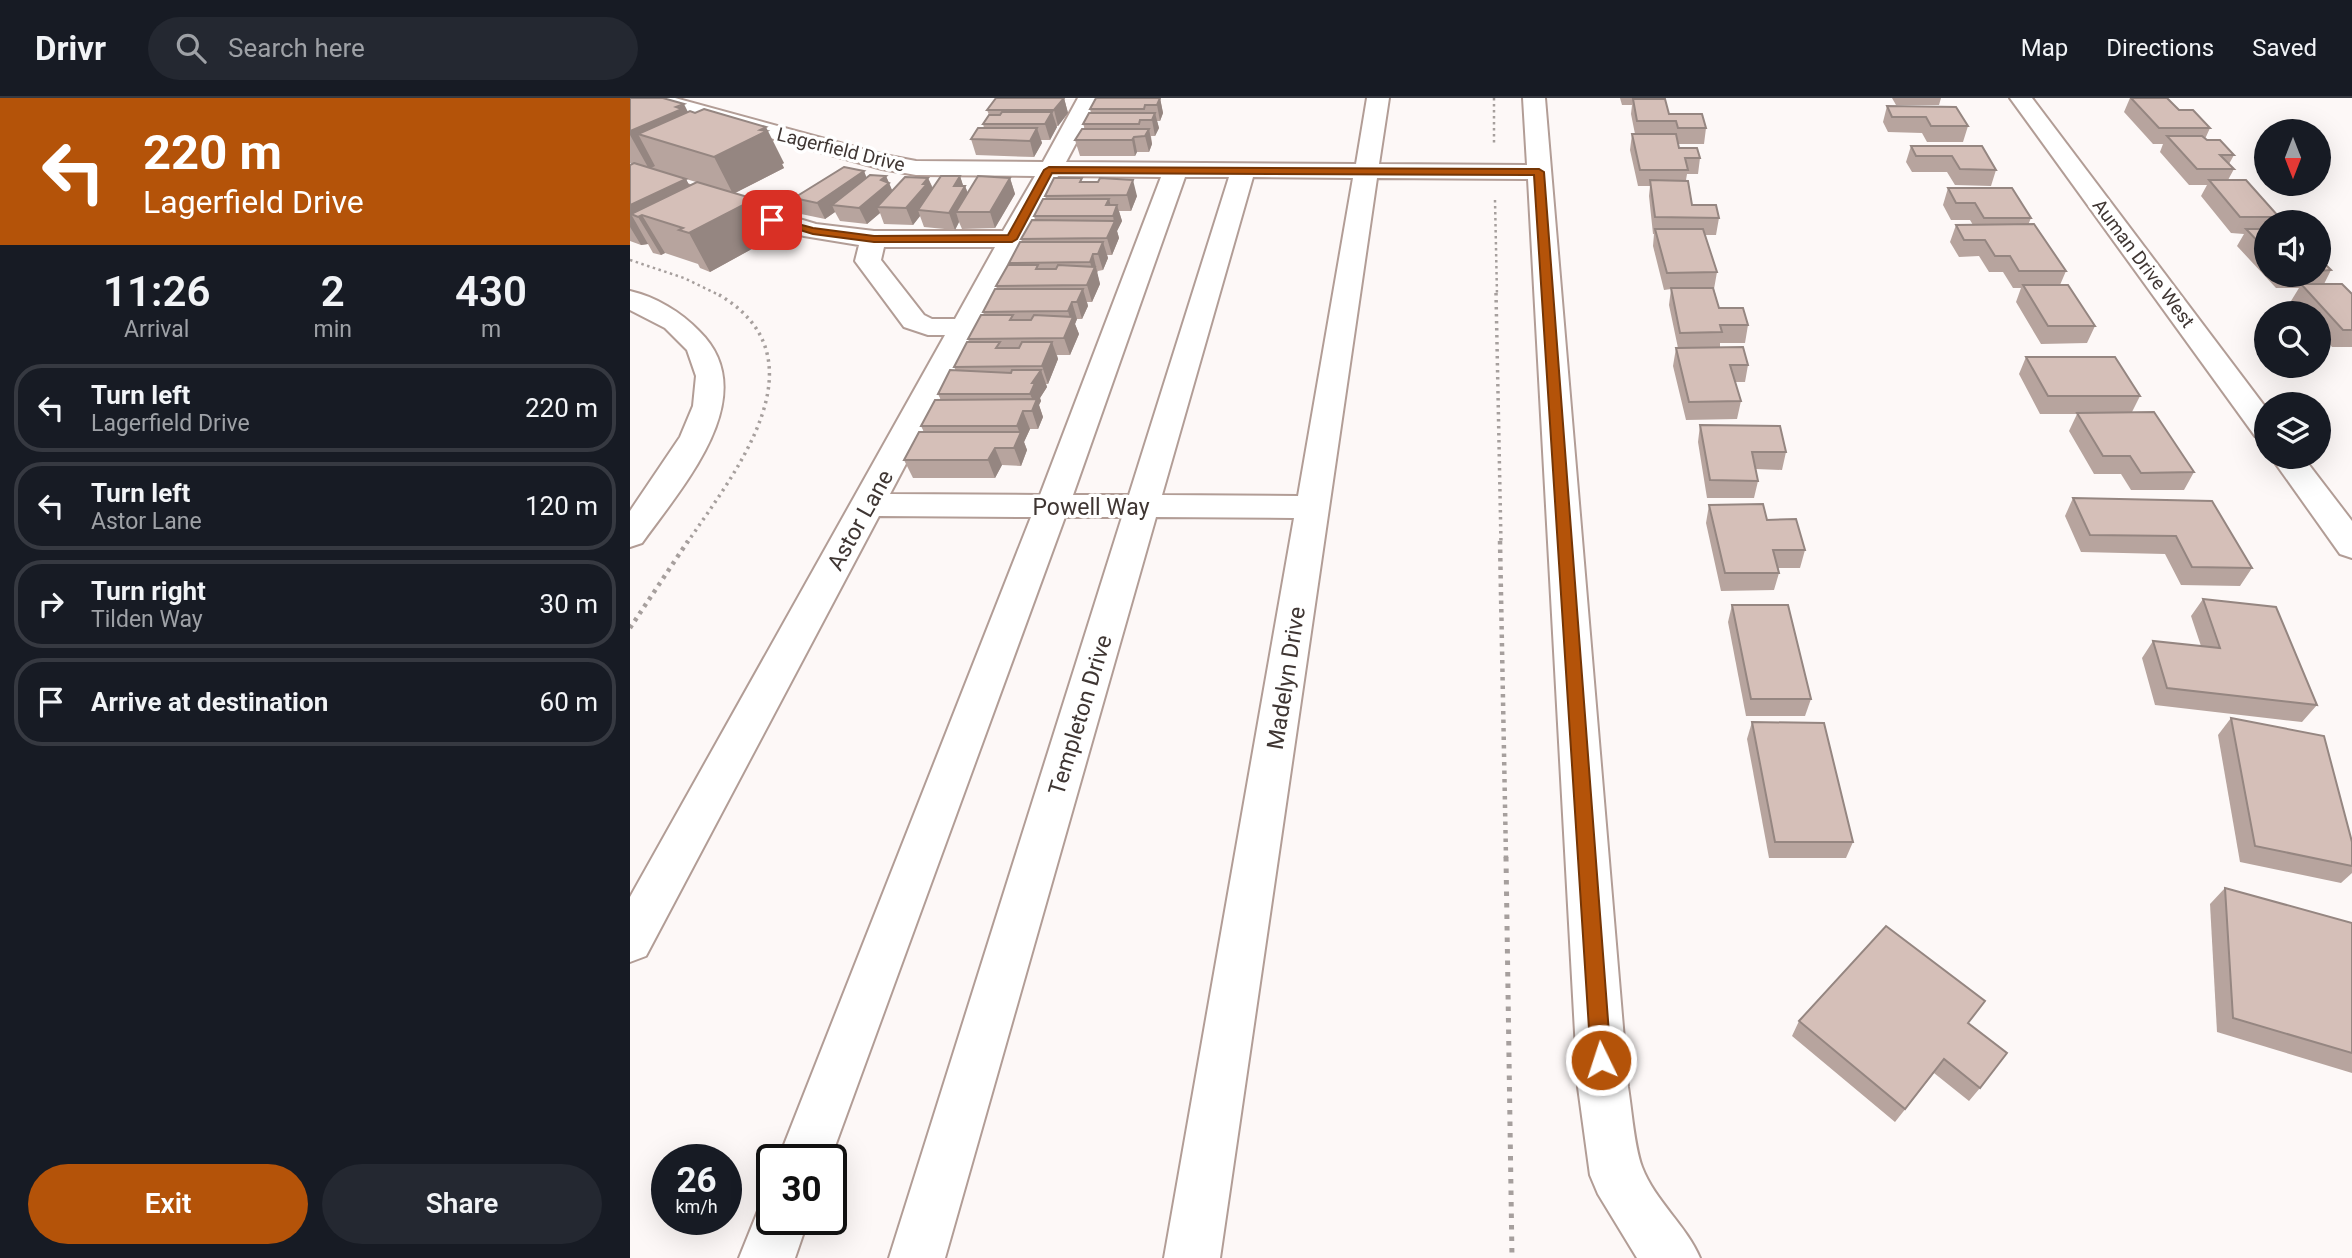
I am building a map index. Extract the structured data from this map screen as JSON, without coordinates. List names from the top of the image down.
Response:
{
  "streets": {
    "street": [
      "Lagerfield Drive",
      "Auman Drive West",
      "Powell Way",
      "Astor Lane",
      "Madelyn Drive",
      "Templeton Drive"
    ]
  },
  "crossings": [
    ["Lagerfield Drive", "Astor Lane"],
    ["Lagerfield Drive", "Madelyn Drive"],
    ["Lagerfield Drive", "Templeton Drive"],
    ["Powell Way", "Astor Lane"],
    ["Powell Way", "Madelyn Drive"],
    ["Powell Way", "Templeton Drive"]
  ],
  "north": "bottom",
  "page": {
    "header": "Drivr",
    "search": "Search here",
    "nav": ["Map", "Directions", "Saved"],
    "turn": ["220 m", "Lagerfield Drive"],
    "eta": [
      "11:26",
      "Arrival",
      "2",
      "min",
      "430",
      "m"
    ],
    "list": [
      {
        "name": "Turn left",
        "note": "Lagerfield Drive",
        "value": "220 m"
      },
      {
        "name": "Turn left",
        "note": "Astor Lane",
        "value": "120 m"
      },
      {
        "name": "Turn right",
        "note": "Tilden Way",
        "value": "30 m"
      },
      {
        "name": "Arrive at destination",
        "value": "60 m"
      }
    ],
    "speed": "26 km/h",
    "limit": "30",
    "buttons": ["Exit", "Share"]
  }
}
